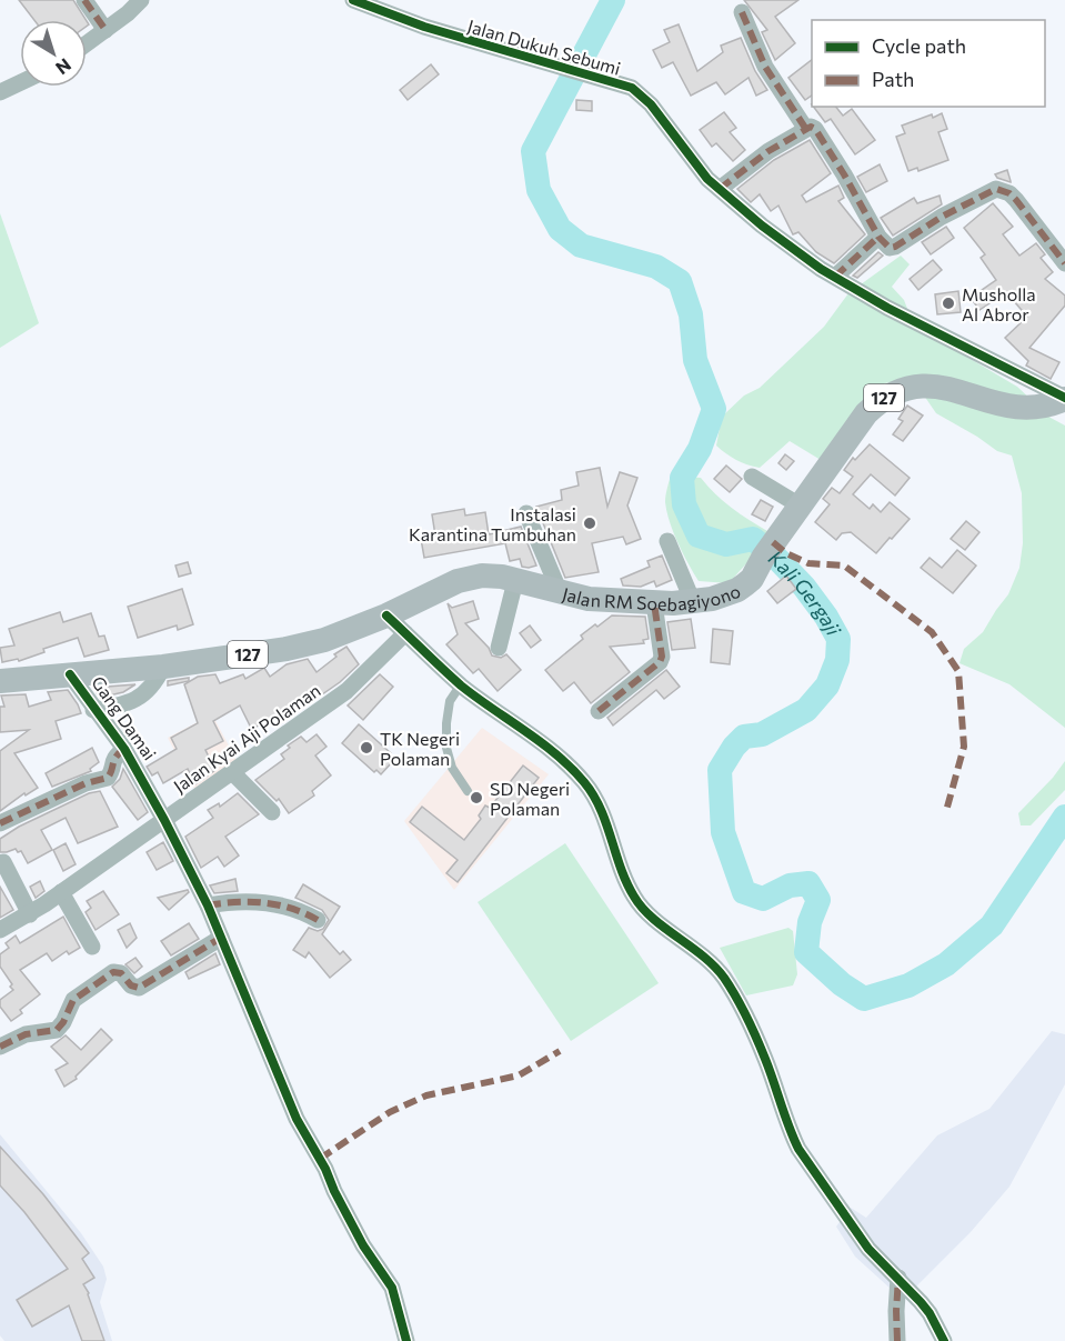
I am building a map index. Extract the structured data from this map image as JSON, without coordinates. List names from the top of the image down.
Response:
{
  "streets": {
    "main road": ["127", "Jalan RM Soebagiyono"],
    "street": ["Jalan Dukuh Sebumi", "Gang Damai", "Jalan Kyai Aji Polaman"]
  },
  "crossings": [
    ["Jalan Dukuh Sebumi", "Jalan RM Soebagiyono"],
    ["127", "Jalan RM Soebagiyono"],
    ["127", "Gang Damai"],
    ["Gang Damai", "Jalan Kyai Aji Polaman"]
  ],
  "water": ["Kali Gergaji"],
  "places": [
    "Musholla Al Abror",
    "Instalasi Karantina Tumbuhan",
    "TK Negeri Polaman",
    "SD Negeri Polaman"
  ],
  "legend": ["Cycle path", "Path"],
  "north": "bottom right"
}
